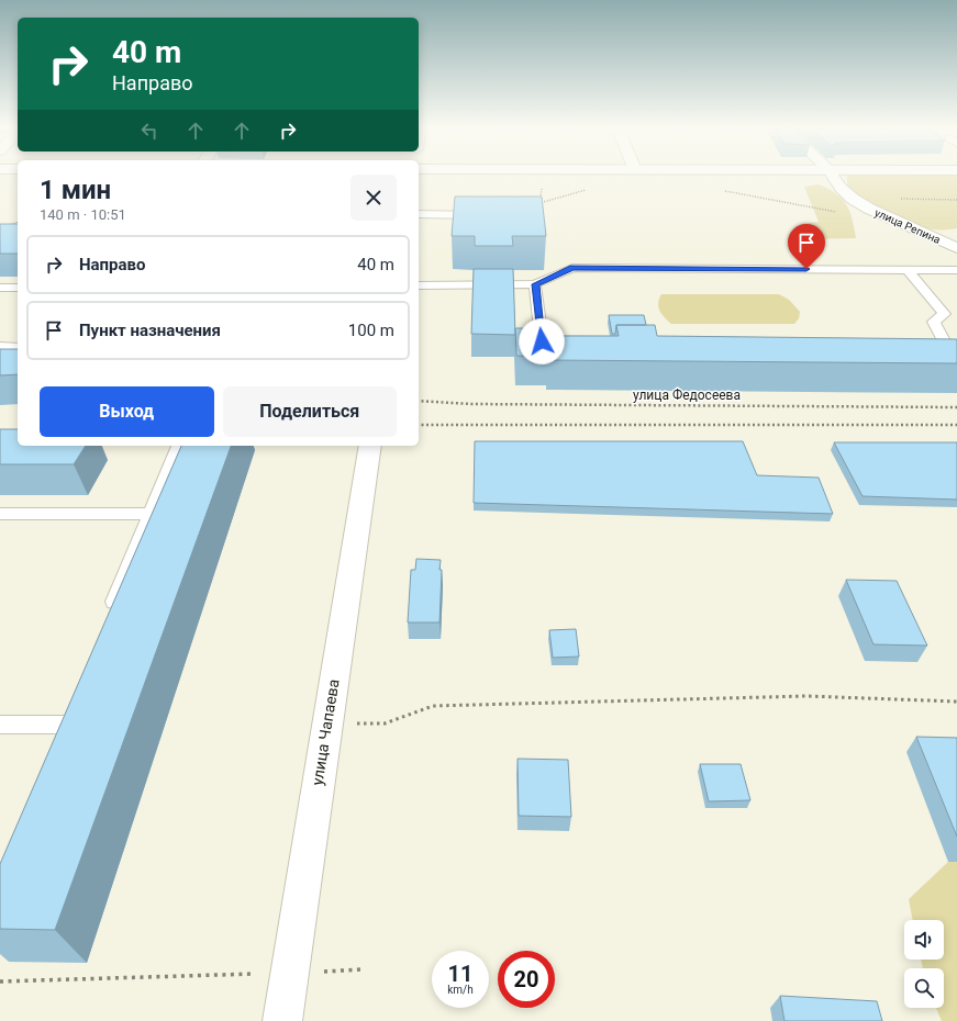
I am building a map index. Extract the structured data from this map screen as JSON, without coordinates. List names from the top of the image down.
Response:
{
  "streets": {
    "street": ["улица Репина", "улица Чапаева"],
    "path": ["улица Федосеева"]
  },
  "page": {
    "turn": ["40 m", "Направо"],
    "heading": ["1 мин", "140 m · 10:51"],
    "list": [
      {
        "name": "Направо",
        "value": "40 m"
      },
      {
        "name": "Пункт назначения",
        "value": "100 m"
      }
    ],
    "buttons": ["Выход", "Поделиться"],
    "speed": "11 km/h",
    "limit": "20"
  }
}
